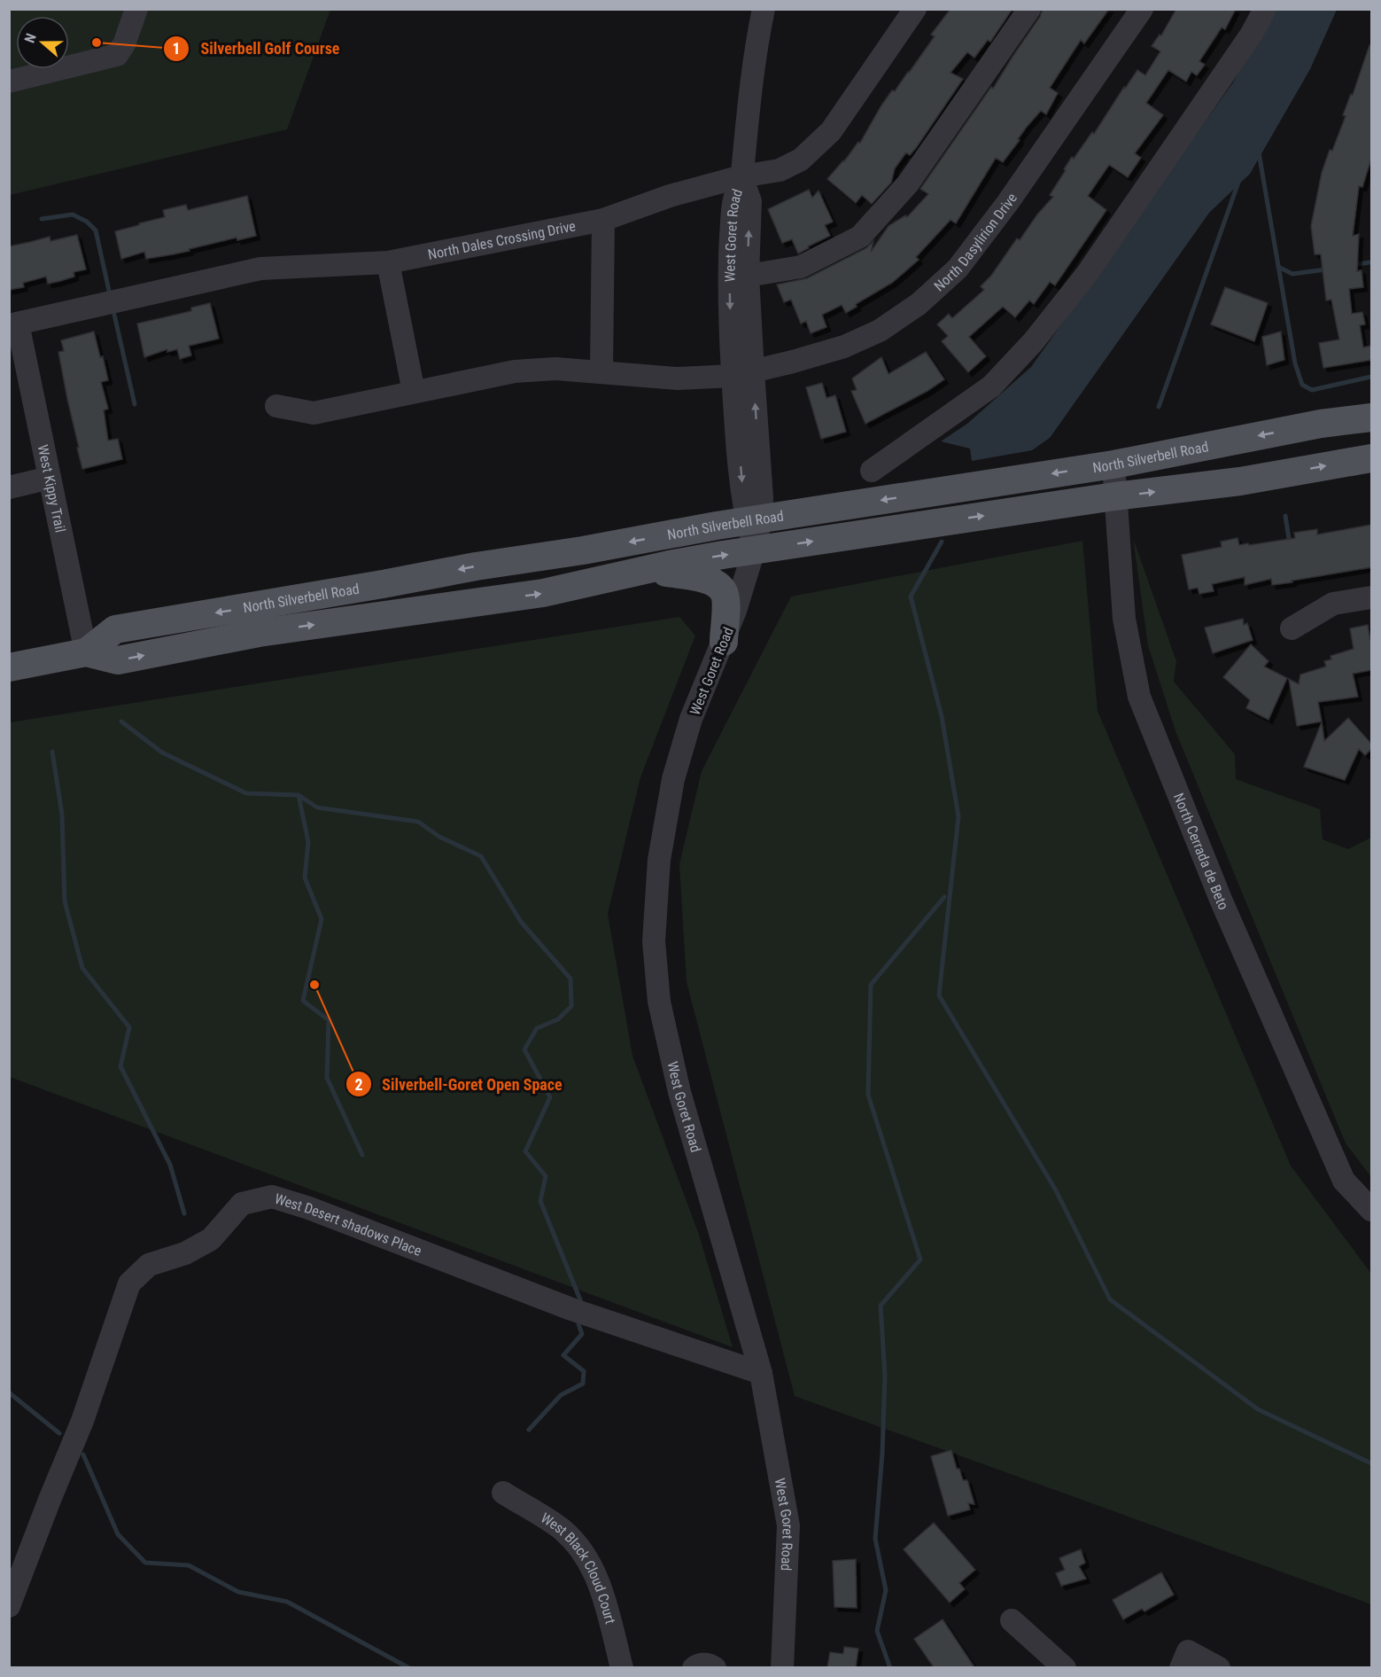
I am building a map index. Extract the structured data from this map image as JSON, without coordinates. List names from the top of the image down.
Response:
{
  "streets": {
    "main road": ["North Silverbell Road"],
    "street": [
      "West Goret Road",
      "North Dales Crossing Drive",
      "North Dasylirion Drive",
      "West Kippy Trail",
      "North Cerrada de Beto",
      "West Desert shadows Place",
      "West Black Cloud Court"
    ]
  },
  "crossings": [
    ["West Goret Road", "North Dales Crossing Drive"],
    ["West Goret Road", "North Dasylirion Drive"],
    ["West Goret Road", "North Silverbell Road"],
    ["West Goret Road", "West Desert shadows Place"],
    ["North Dales Crossing Drive", "West Kippy Trail"],
    ["North Silverbell Road", "West Kippy Trail"],
    ["North Silverbell Road", "North Cerrada de Beto"]
  ],
  "places": ["Silverbell Golf Course", "Silverbell-Goret Open Space"],
  "north": "left"
}
